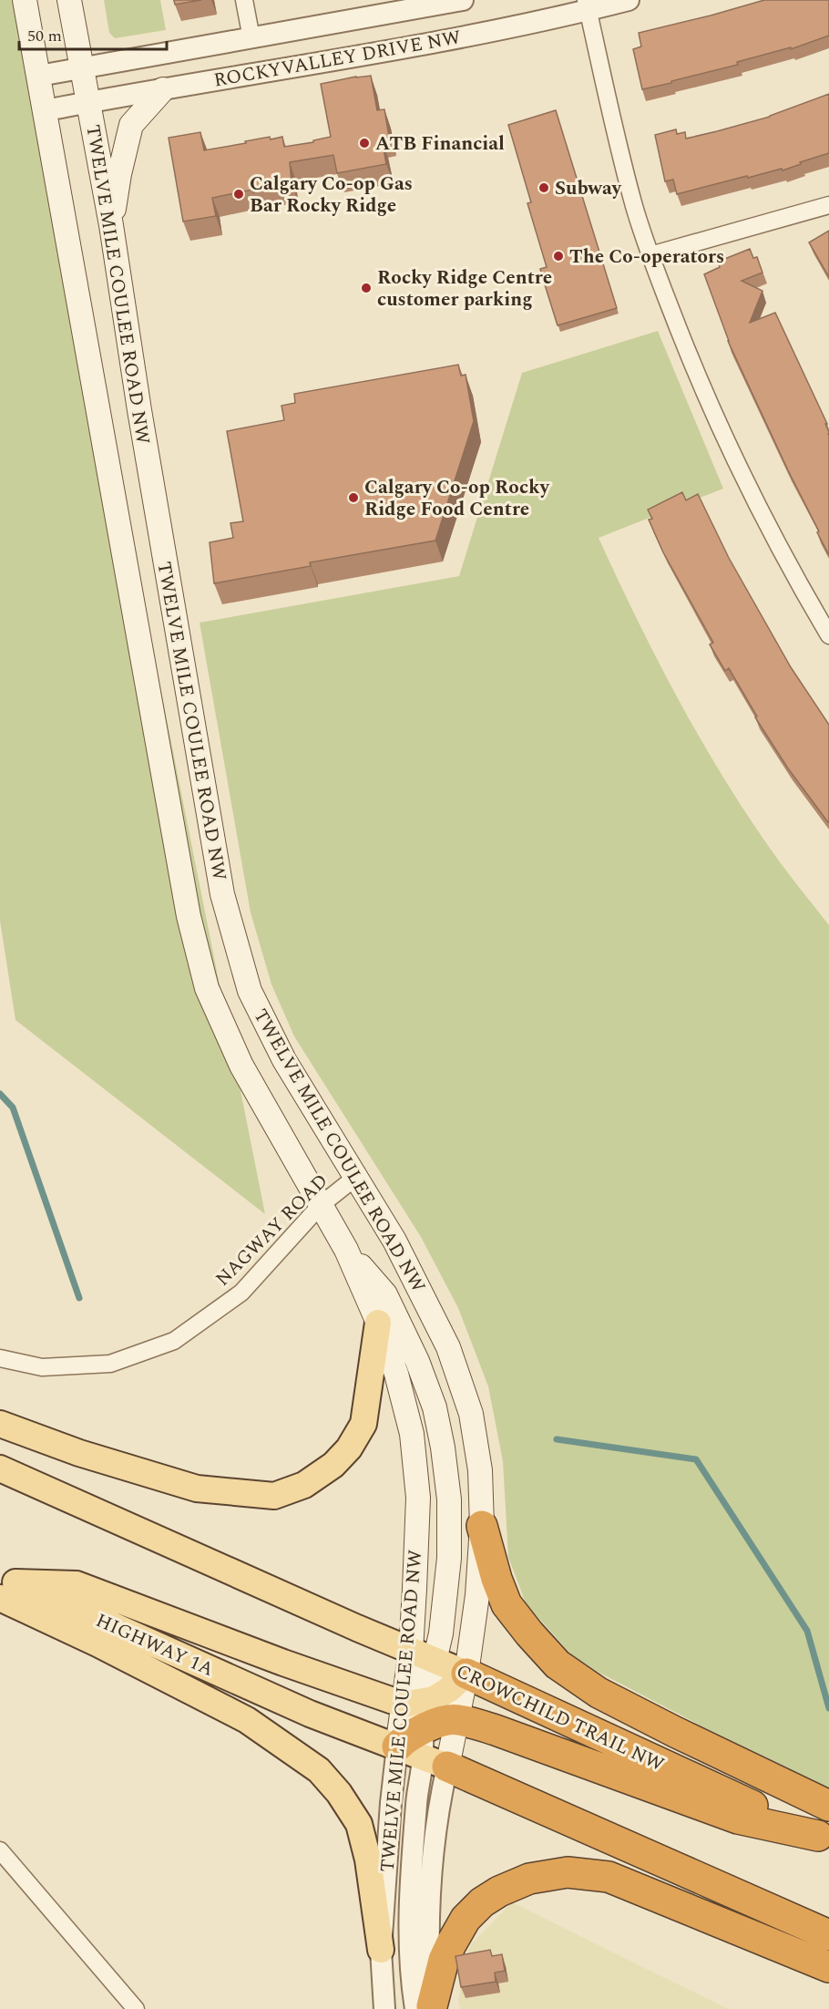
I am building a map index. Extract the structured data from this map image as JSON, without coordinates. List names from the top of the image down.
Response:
{
  "streets": {
    "highway": ["CROWCHILD TRAIL NW"],
    "main road": ["TWELVE MILE COULEE ROAD NW", "HIGHWAY 1A"],
    "street": ["ROCKYVALLEY DRIVE NW", "NAGWAY ROAD"]
  },
  "crossings": [
    ["ROCKYVALLEY DRIVE NW", "TWELVE MILE COULEE ROAD NW"],
    ["TWELVE MILE COULEE ROAD NW", "NAGWAY ROAD"],
    ["TWELVE MILE COULEE ROAD NW", "HIGHWAY 1A"],
    ["TWELVE MILE COULEE ROAD NW", "CROWCHILD TRAIL NW"]
  ],
  "places": [
    "ATB Financial",
    "Subway",
    "Calgary Co-op Gas Bar Rocky Ridge",
    "The Co-operators",
    "Rocky Ridge Centre customer parking",
    "Calgary Co-op Rocky Ridge Food Centre"
  ],
  "scale_bar": "50 m"
}
